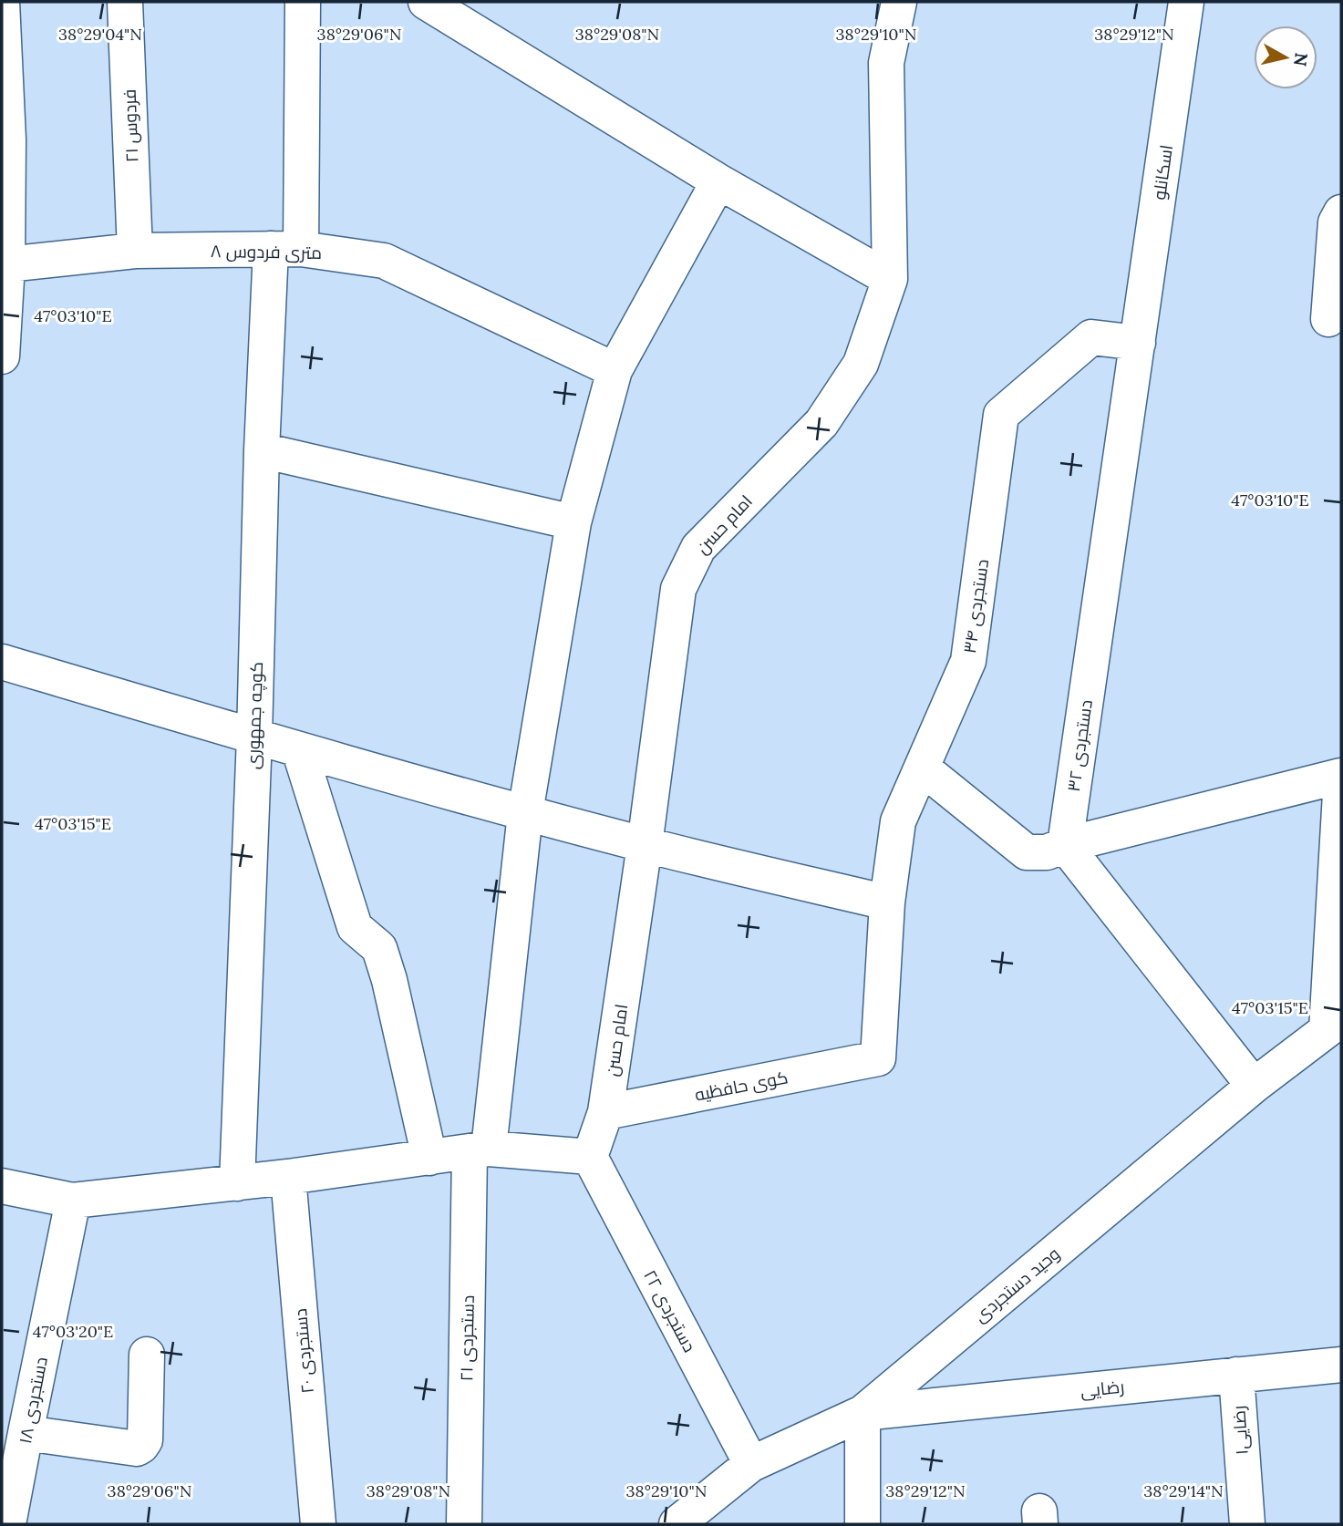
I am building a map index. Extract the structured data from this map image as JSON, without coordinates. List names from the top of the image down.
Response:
{
  "streets": {
    "street": [
      "فردوس ۲۱",
      "اسکانلو",
      "۸ متری فردوس",
      "امام حسن",
      "دستجردی ۳۴",
      "کوچه جمهوری",
      "دستجردی ۳۲",
      "کوی حافظیه",
      "وحید دستجردی",
      "دستجردی ۲۲",
      "دستجردی ۲۱",
      "دستجردی ۲۰",
      "رضایی",
      "دستجردی ۱۸",
      "رضایی۱"
    ]
  },
  "crossings": [
    ["فردوس ۲۱", "۸ متری فردوس"],
    ["اسکانلو", "دستجردی ۳۴"],
    ["اسکانلو", "دستجردی ۳۲"],
    ["۸ متری فردوس", "کوچه جمهوری"],
    ["امام حسن", "کوی حافظیه"],
    ["امام حسن", "دستجردی ۲۲"],
    ["دستجردی ۳۴", "دستجردی ۳۲"],
    ["دستجردی ۳۴", "کوی حافظیه"],
    ["وحید دستجردی", "دستجردی ۲۲"],
    ["وحید دستجردی", "رضایی"],
    ["رضایی", "رضایی۱"]
  ],
  "north": "right",
  "coordinates": [
    "38°29'04\"N",
    "38°29'06\"N",
    "38°29'08\"N",
    "38°29'10\"N",
    "38°29'12\"N",
    "47°03'10\"E",
    "47°03'15\"E",
    "47°03'20\"E",
    "38°29'14\"N"
  ]
}
